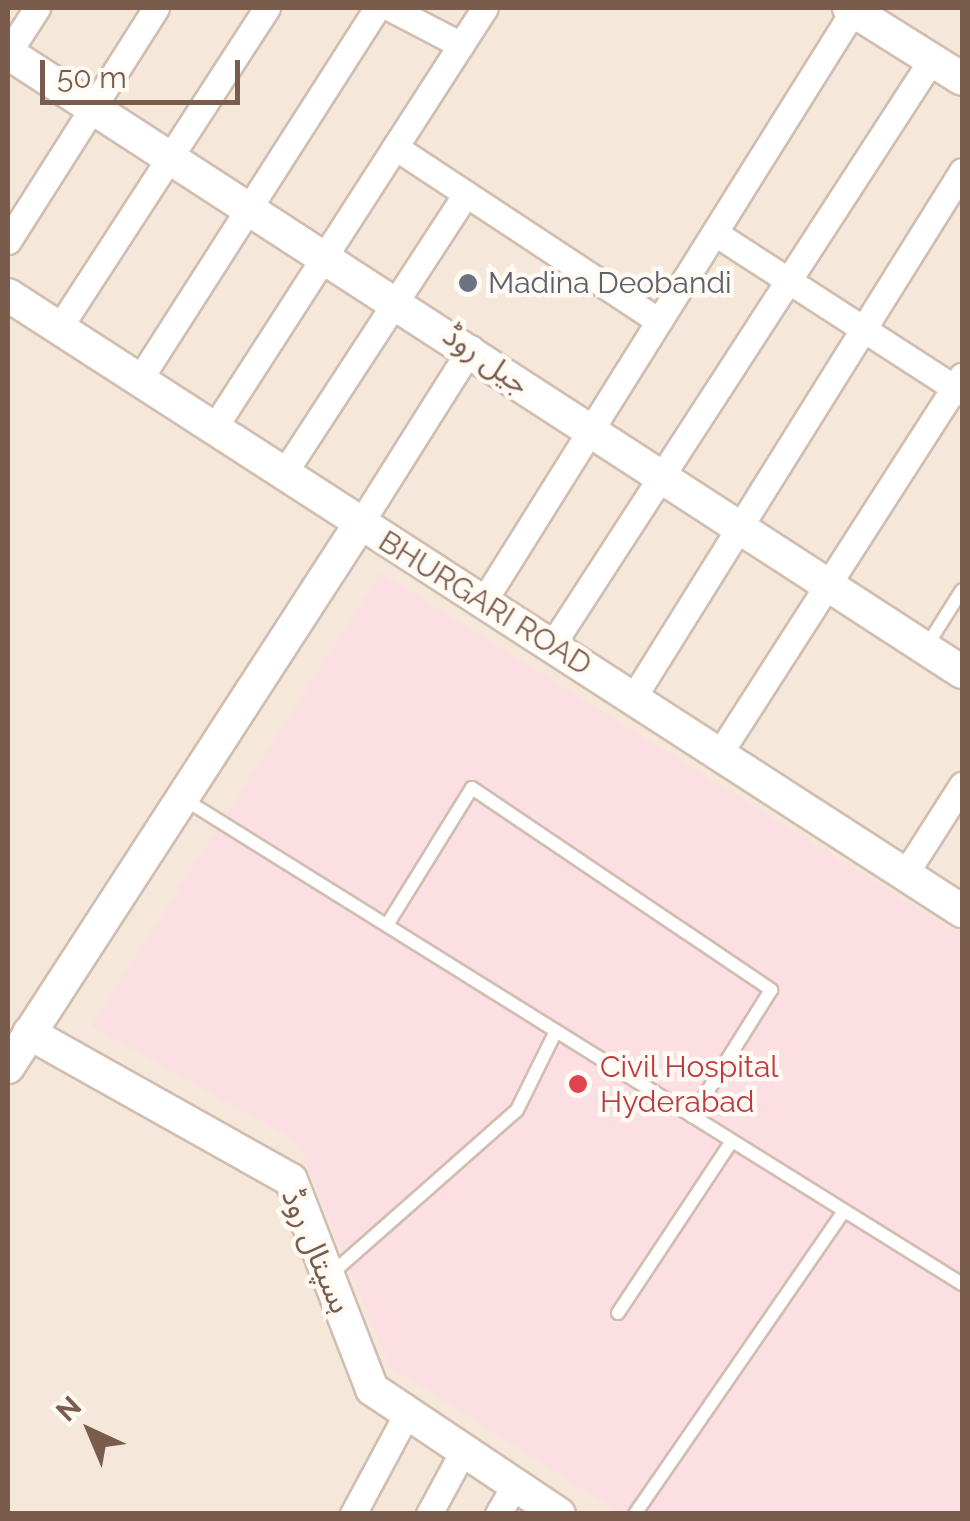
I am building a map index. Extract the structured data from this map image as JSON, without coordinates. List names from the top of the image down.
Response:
{
  "streets": {
    "street": ["جیل روڈ", "BHURGARI ROAD", "ہسپتال روڈ"]
  },
  "places": ["Madina Deobandi", "Civil Hospital Hyderabad"],
  "scale_bar": "50 m",
  "north": "top left"
}
